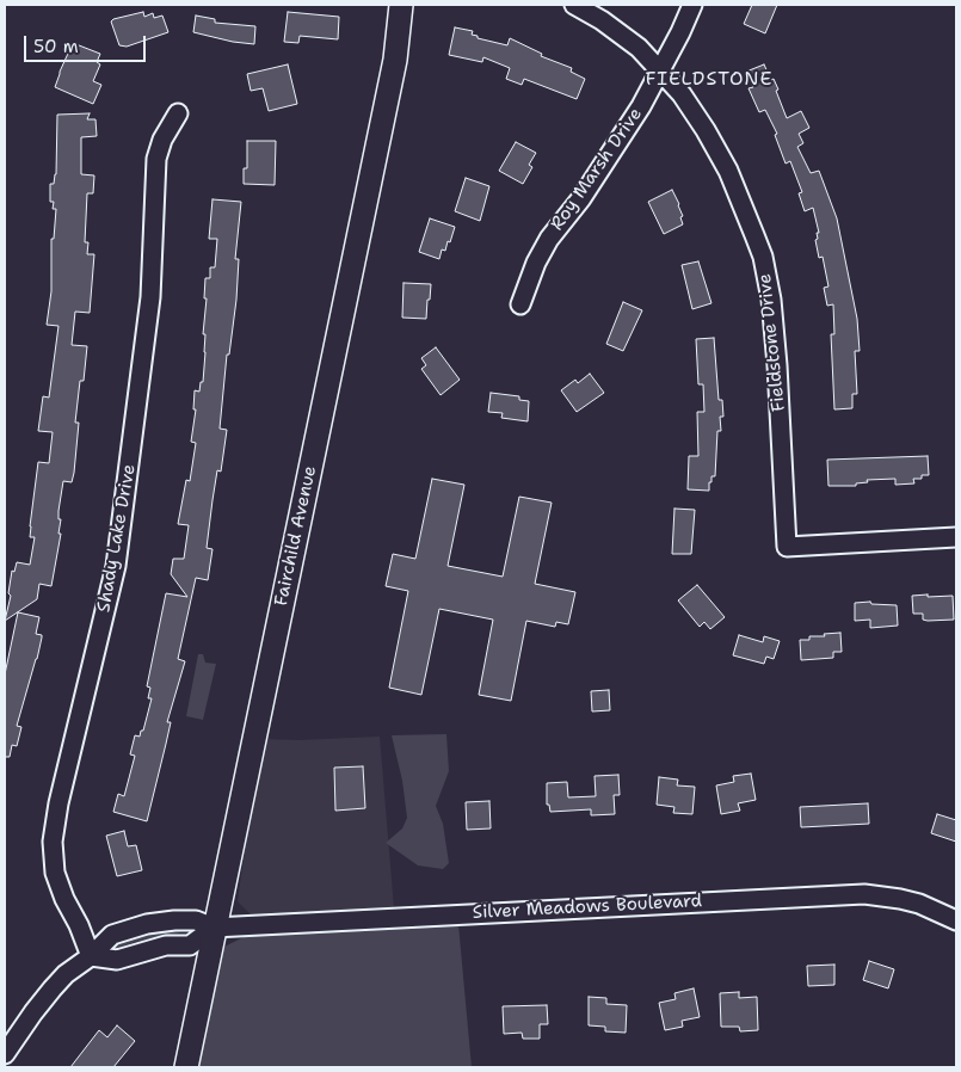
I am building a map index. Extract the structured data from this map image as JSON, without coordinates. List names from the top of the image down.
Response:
{
  "streets": {
    "main road": ["Fairchild Avenue"],
    "street": [
      "Roy Marsh Drive",
      "Fieldstone Drive",
      "Shady Lake Drive",
      "Silver Meadows Boulevard"
    ]
  },
  "crossings": [
    ["Roy Marsh Drive", "Fieldstone Drive"],
    ["Fairchild Avenue", "Silver Meadows Boulevard"]
  ],
  "districts": ["FIELDSTONE"],
  "scale_bar": "50 m"
}
